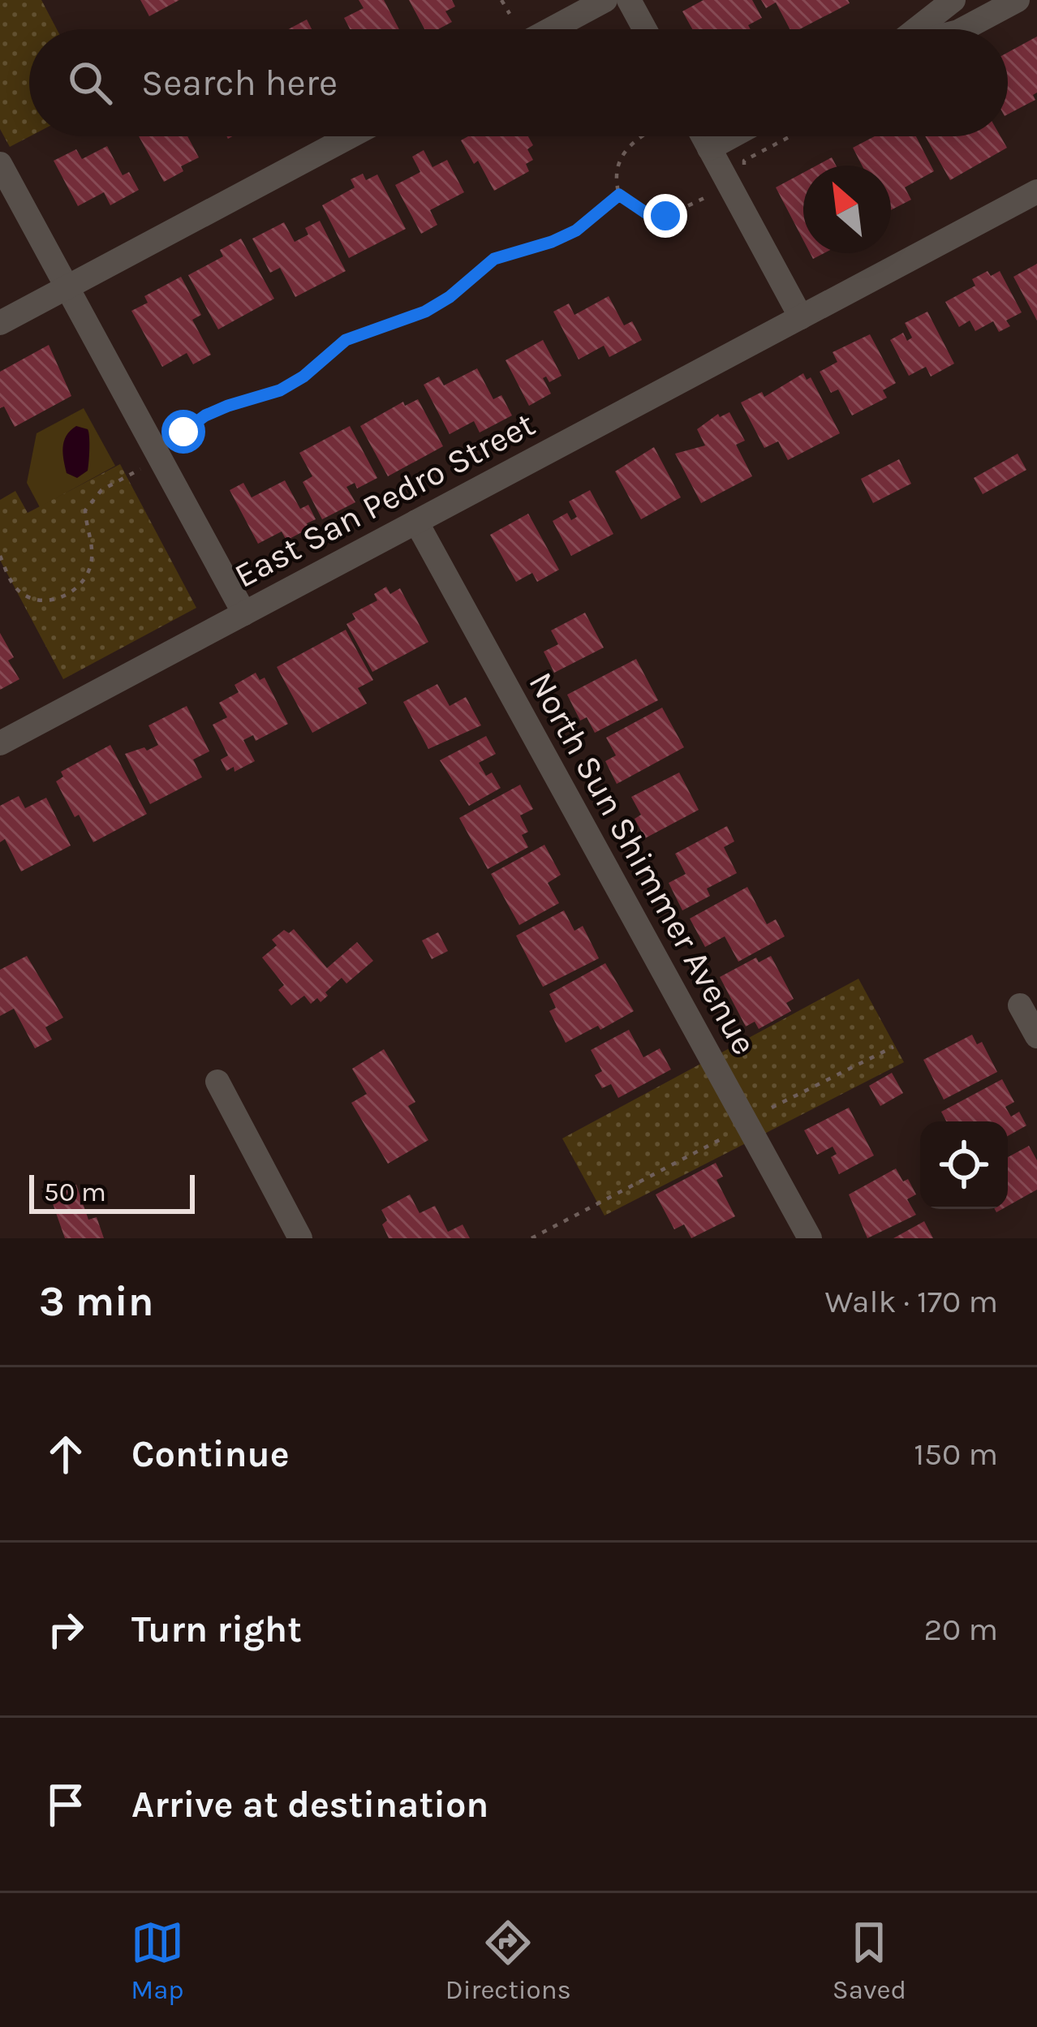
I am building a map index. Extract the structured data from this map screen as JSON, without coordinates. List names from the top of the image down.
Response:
{
  "streets": {
    "street": ["East San Pedro Street", "North Sun Shimmer Avenue"]
  },
  "crossings": [
    ["East San Pedro Street", "North Sun Shimmer Avenue"]
  ],
  "scale_bar": "50 m",
  "north": "top left",
  "page": {
    "search": "Search here",
    "scale": "50 m",
    "heading": ["3 min", "Walk · 170 m"],
    "list": [
      ["Continue", "150 m"],
      ["Turn right", "20 m"],
      "Arrive at destination"
    ],
    "nav": ["Map", "Directions", "Saved"]
  }
}
